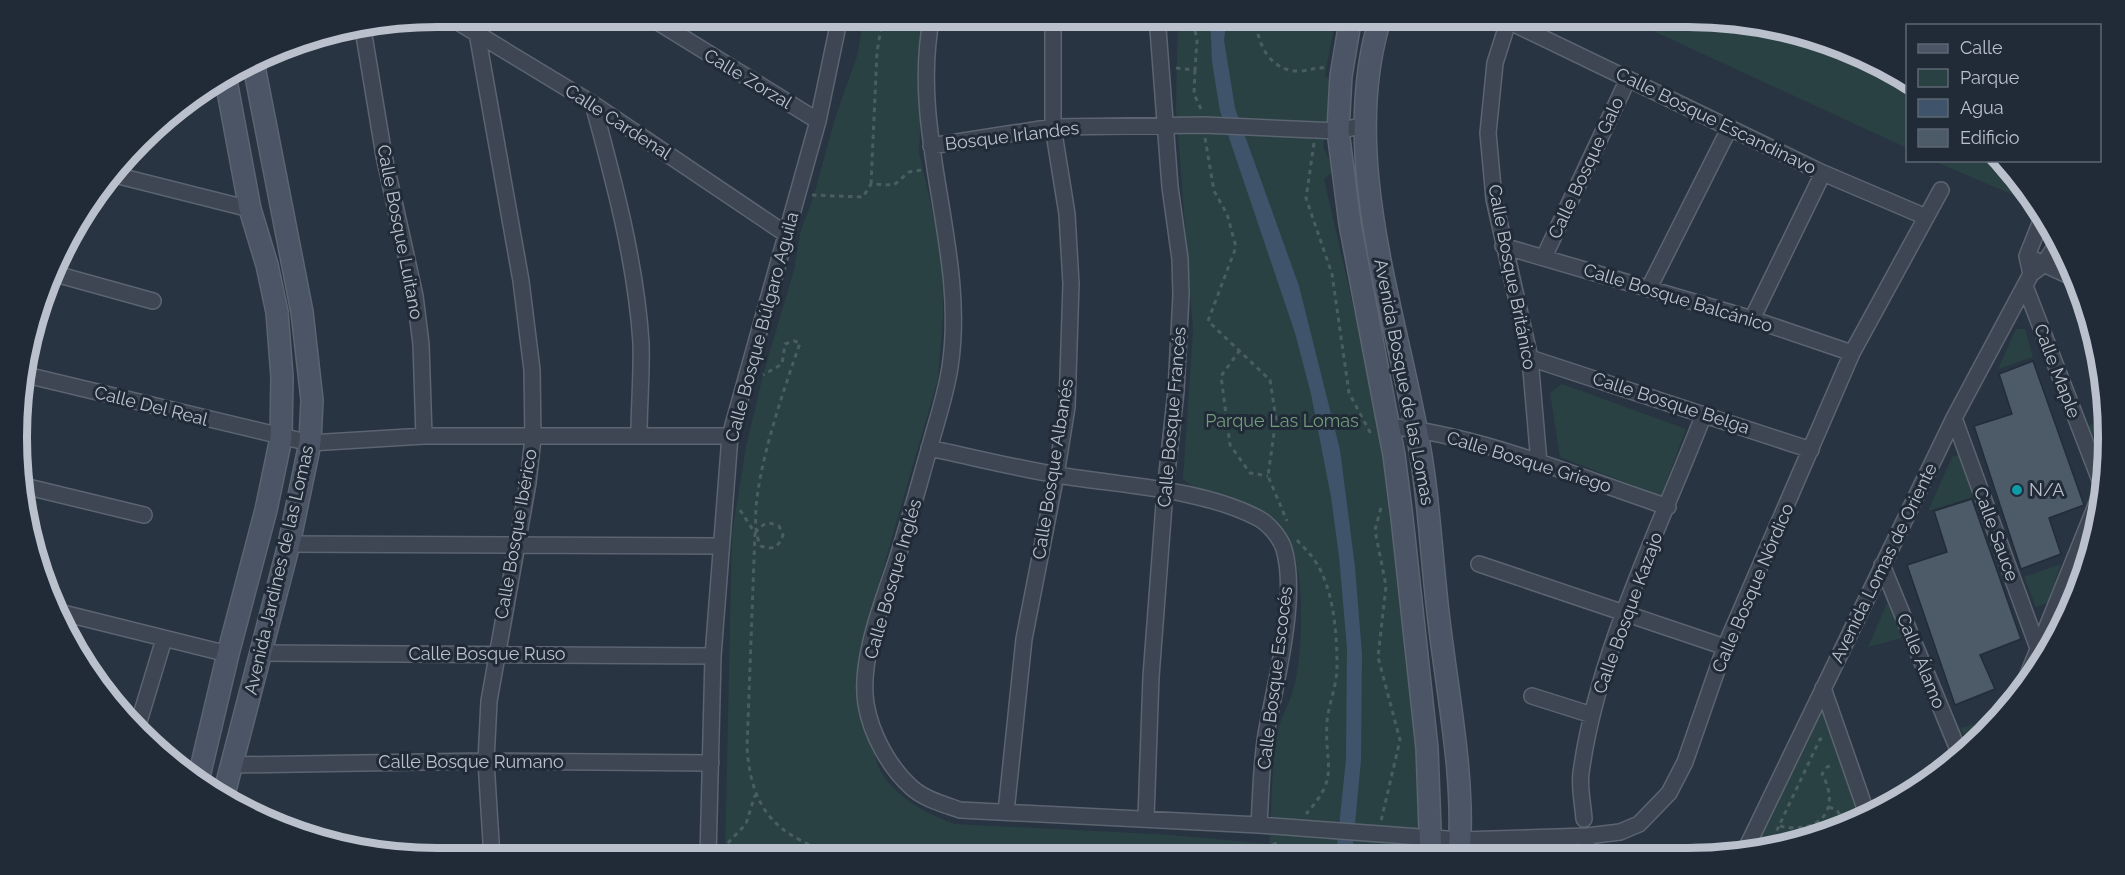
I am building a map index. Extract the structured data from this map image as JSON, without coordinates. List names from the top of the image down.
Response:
{
  "streets": {
    "street": [
      "Calle Zorzal",
      "Calle Bosque Escandinavo",
      "Calle Cardenal",
      "Bosque Irlandes",
      "Calle Bosque Galo",
      "Calle Bosque Luitano",
      "Calle Bosque Británico",
      "Calle Bosque Balcánico",
      "Calle Bosque Búlgaro Aguila",
      "Calle Maple",
      "Avenida Bosque de las Lomas",
      "Calle Bosque Belga",
      "Calle Del Real",
      "Calle Bosque Francés",
      "Calle Bosque Griego",
      "Calle Bosque Albanés",
      "Calle Bosque Ibérico",
      "Calle Sauce",
      "Avenida Lomas de Oriente",
      "Avenida Jardines de las Lomas",
      "Calle Bosque Inglés",
      "Calle Bosque Nórdico",
      "Calle Bosque Kazajo",
      "Calle Bosque Ruso",
      "Calle Álamo",
      "Calle Bosque Escocés",
      "Calle Bosque Rumano"
    ]
  },
  "crossings": [
    ["Calle Zorzal", "Calle Bosque Búlgaro Aguila"],
    ["Calle Bosque Escandinavo", "Calle Bosque Galo"],
    ["Calle Bosque Escandinavo", "Calle Bosque Nórdico"],
    ["Calle Cardenal", "Calle Bosque Búlgaro Aguila"],
    ["Calle Cardenal", "Calle Bosque Ibérico"],
    ["Bosque Irlandes", "Avenida Bosque de las Lomas"],
    ["Bosque Irlandes", "Calle Bosque Francés"],
    ["Bosque Irlandes", "Calle Bosque Albanés"],
    ["Bosque Irlandes", "Calle Bosque Inglés"],
    ["Calle Bosque Galo", "Calle Bosque Balcánico"],
    ["Calle Bosque Luitano", "Calle Del Real"],
    ["Calle Bosque Británico", "Calle Bosque Balcánico"],
    ["Calle Bosque Británico", "Calle Bosque Belga"],
    ["Calle Bosque Británico", "Calle Bosque Griego"],
    ["Calle Bosque Balcánico", "Calle Bosque Nórdico"],
    ["Calle Bosque Búlgaro Aguila", "Calle Del Real"],
    ["Calle Bosque Búlgaro Aguila", "Calle Bosque Ruso"],
    ["Calle Bosque Búlgaro Aguila", "Calle Bosque Rumano"],
    ["Calle Maple", "Avenida Lomas de Oriente"],
    ["Avenida Bosque de las Lomas", "Calle Bosque Griego"],
    ["Avenida Bosque de las Lomas", "Calle Bosque Inglés"],
    ["Avenida Bosque de las Lomas", "Calle Bosque Nórdico"],
    ["Calle Bosque Belga", "Calle Bosque Nórdico"],
    ["Calle Bosque Belga", "Calle Bosque Kazajo"],
    ["Calle Del Real", "Calle Bosque Ibérico"],
    ["Calle Del Real", "Avenida Jardines de las Lomas"],
    ["Calle Bosque Francés", "Calle Bosque Inglés"],
    ["Calle Bosque Francés", "Calle Bosque Escocés"],
    ["Calle Bosque Griego", "Calle Bosque Kazajo"],
    ["Calle Bosque Albanés", "Calle Bosque Inglés"],
    ["Calle Bosque Albanés", "Calle Bosque Escocés"],
    ["Calle Bosque Ibérico", "Calle Bosque Ruso"],
    ["Calle Bosque Ibérico", "Calle Bosque Rumano"],
    ["Calle Sauce", "Avenida Lomas de Oriente"],
    ["Avenida Lomas de Oriente", "Calle Álamo"],
    ["Avenida Jardines de las Lomas", "Calle Bosque Ruso"],
    ["Avenida Jardines de las Lomas", "Calle Bosque Rumano"],
    ["Calle Bosque Inglés", "Calle Bosque Nórdico"],
    ["Calle Bosque Inglés", "Calle Bosque Escocés"]
  ],
  "parks": ["Parque Las Lomas"],
  "places": ["N/A"],
  "legend": [
    "Calle",
    "Parque",
    "Agua",
    "Edificio"
  ]
}
